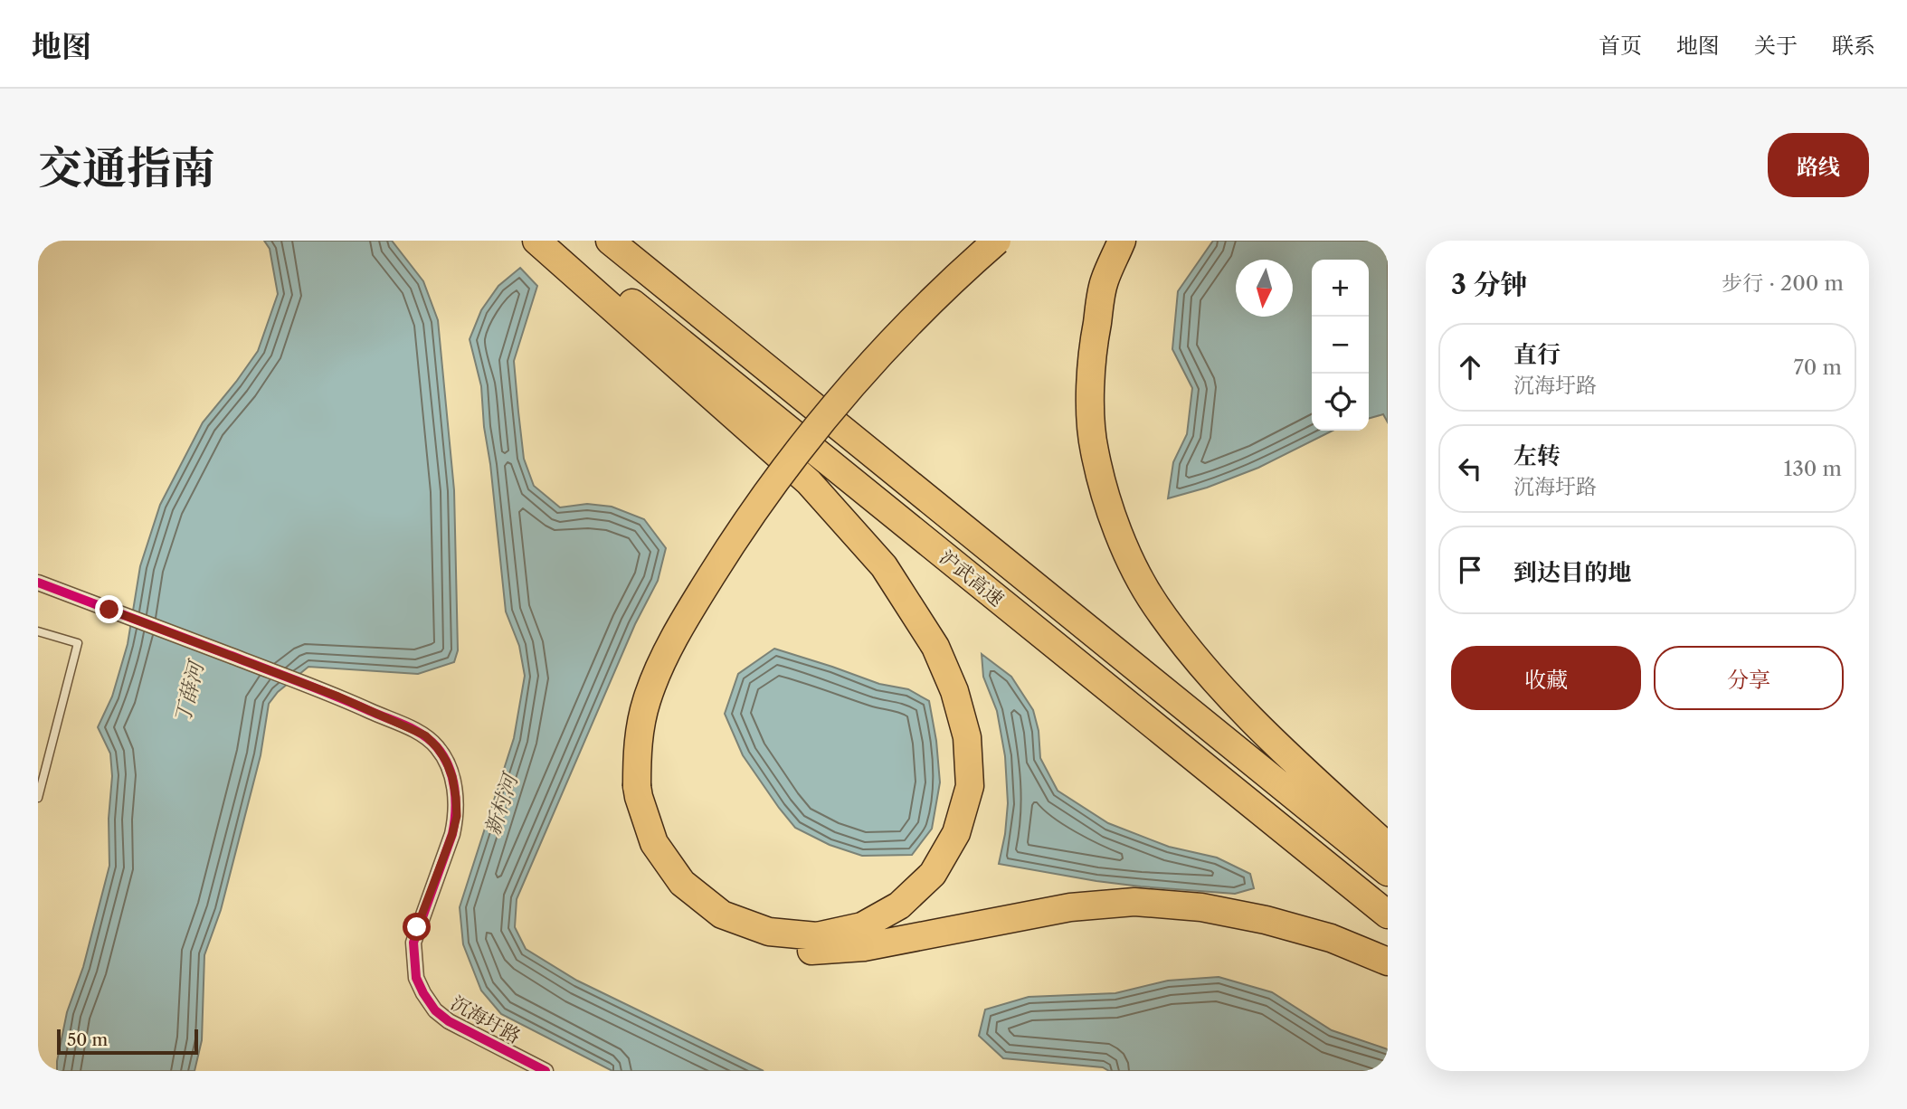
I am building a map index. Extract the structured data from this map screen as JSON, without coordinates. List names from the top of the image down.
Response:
{
  "streets": {
    "highway": ["沪武高速"],
    "street": ["沉海圩路"]
  },
  "water": ["丁薛河", "新村河"],
  "scale_bar": "50 m",
  "north": "bottom",
  "page": {
    "header": "地图",
    "nav": [
      "首页",
      "地图",
      "关于",
      "联系"
    ],
    "title": "交通指南",
    "buttons": [
      "路线",
      ["收藏", "分享"]
    ],
    "heading": ["3 分钟", "步行 · 200 m"],
    "map_buttons": ["+", "−"],
    "list": [
      ["直行", "沉海圩路", "70 m"],
      ["左转", "沉海圩路", "130 m"],
      "到达目的地"
    ],
    "scale": "50 m"
  }
}
